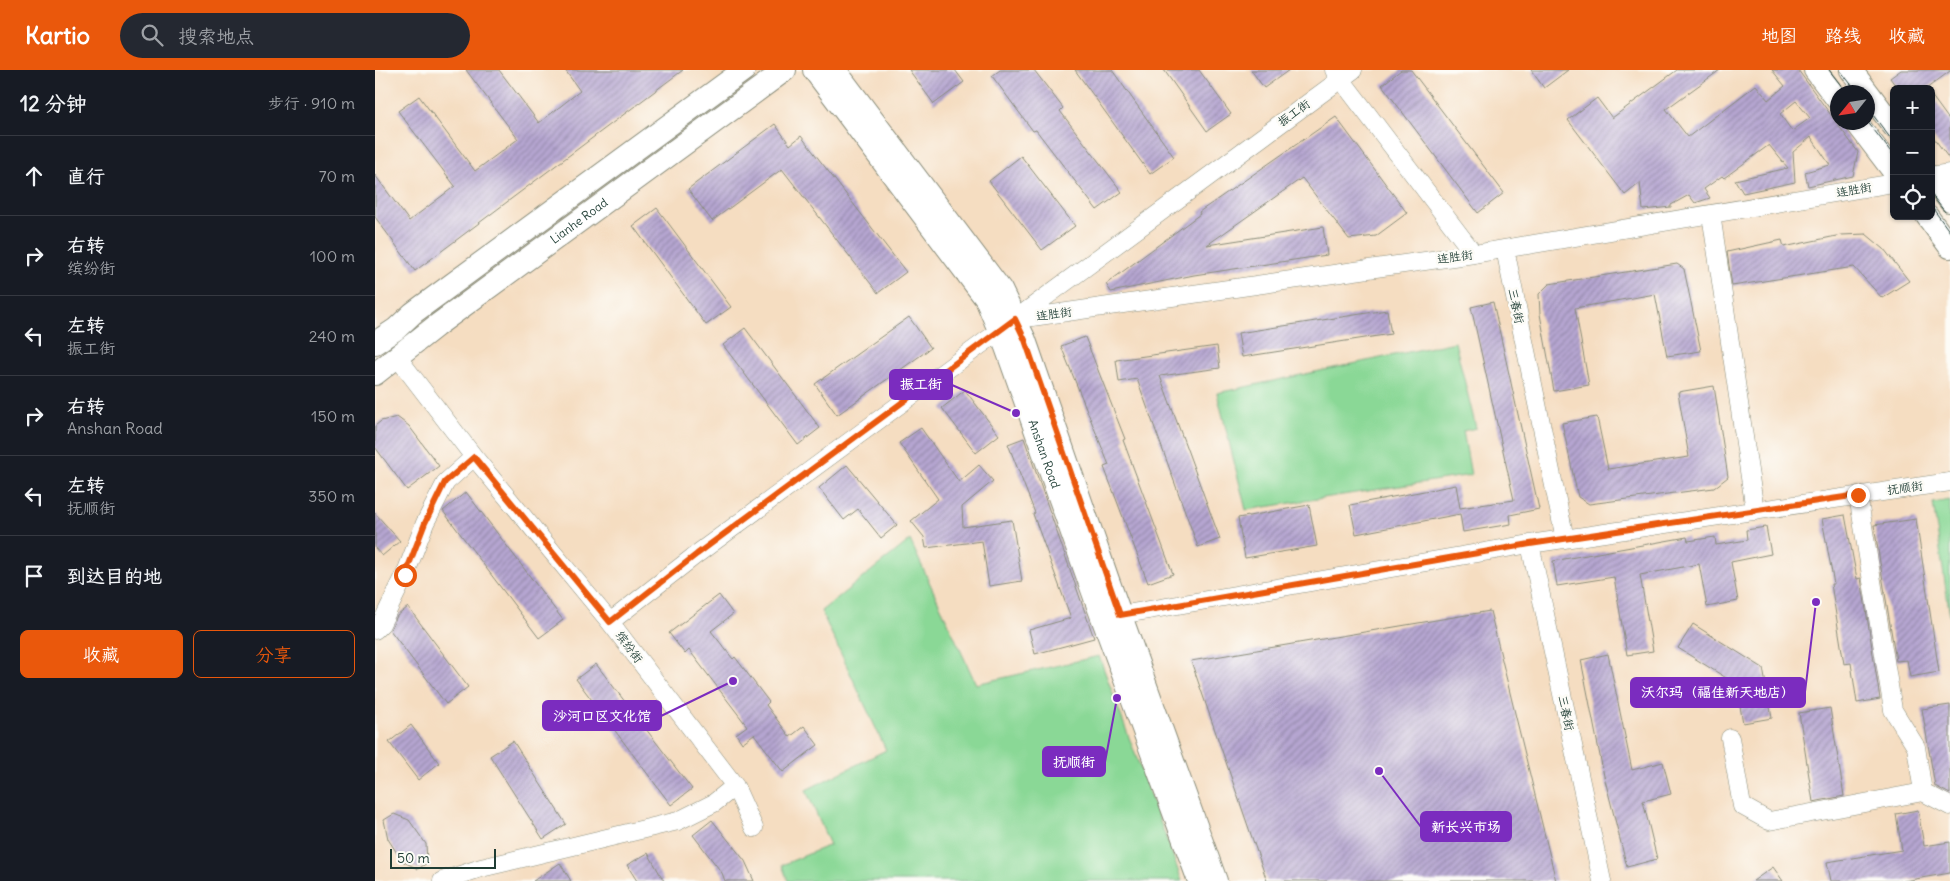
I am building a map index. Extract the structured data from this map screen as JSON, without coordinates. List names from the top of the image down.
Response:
{
  "streets": {
    "main road": ["Lianhe Road", "Anshan Road"],
    "street": [
      "振工街",
      "连胜街",
      "三春街",
      "抚顺街",
      "缤纷街"
    ]
  },
  "crossings": [
    ["振工街", "连胜街"],
    ["振工街", "Anshan Road"],
    ["振工街", "缤纷街"],
    ["连胜街", "三春街"],
    ["连胜街", "Anshan Road"],
    ["Lianhe Road", "缤纷街"],
    ["三春街", "抚顺街"],
    ["Anshan Road", "抚顺街"]
  ],
  "places": [
    "振工街",
    "沃尔玛（福佳新天地店）",
    "沙河口区文化馆",
    "抚顺街",
    "新长兴市场"
  ],
  "scale_bar": "50 m",
  "north": "bottom left",
  "page": {
    "header": "Kartio",
    "search": "搜索地点",
    "nav": ["地图", "路线", "收藏"],
    "heading": ["12 分钟", "步行 · 910 m"],
    "map_buttons": ["+", "−"],
    "list": [
      ["直行", "70 m"],
      ["右转", "缤纷街", "100 m"],
      ["左转", "振工街", "240 m"],
      ["右转", "Anshan Road", "150 m"],
      ["左转", "抚顺街", "350 m"],
      "到达目的地"
    ],
    "buttons": ["收藏", "分享"],
    "scale": "50 m"
  }
}
